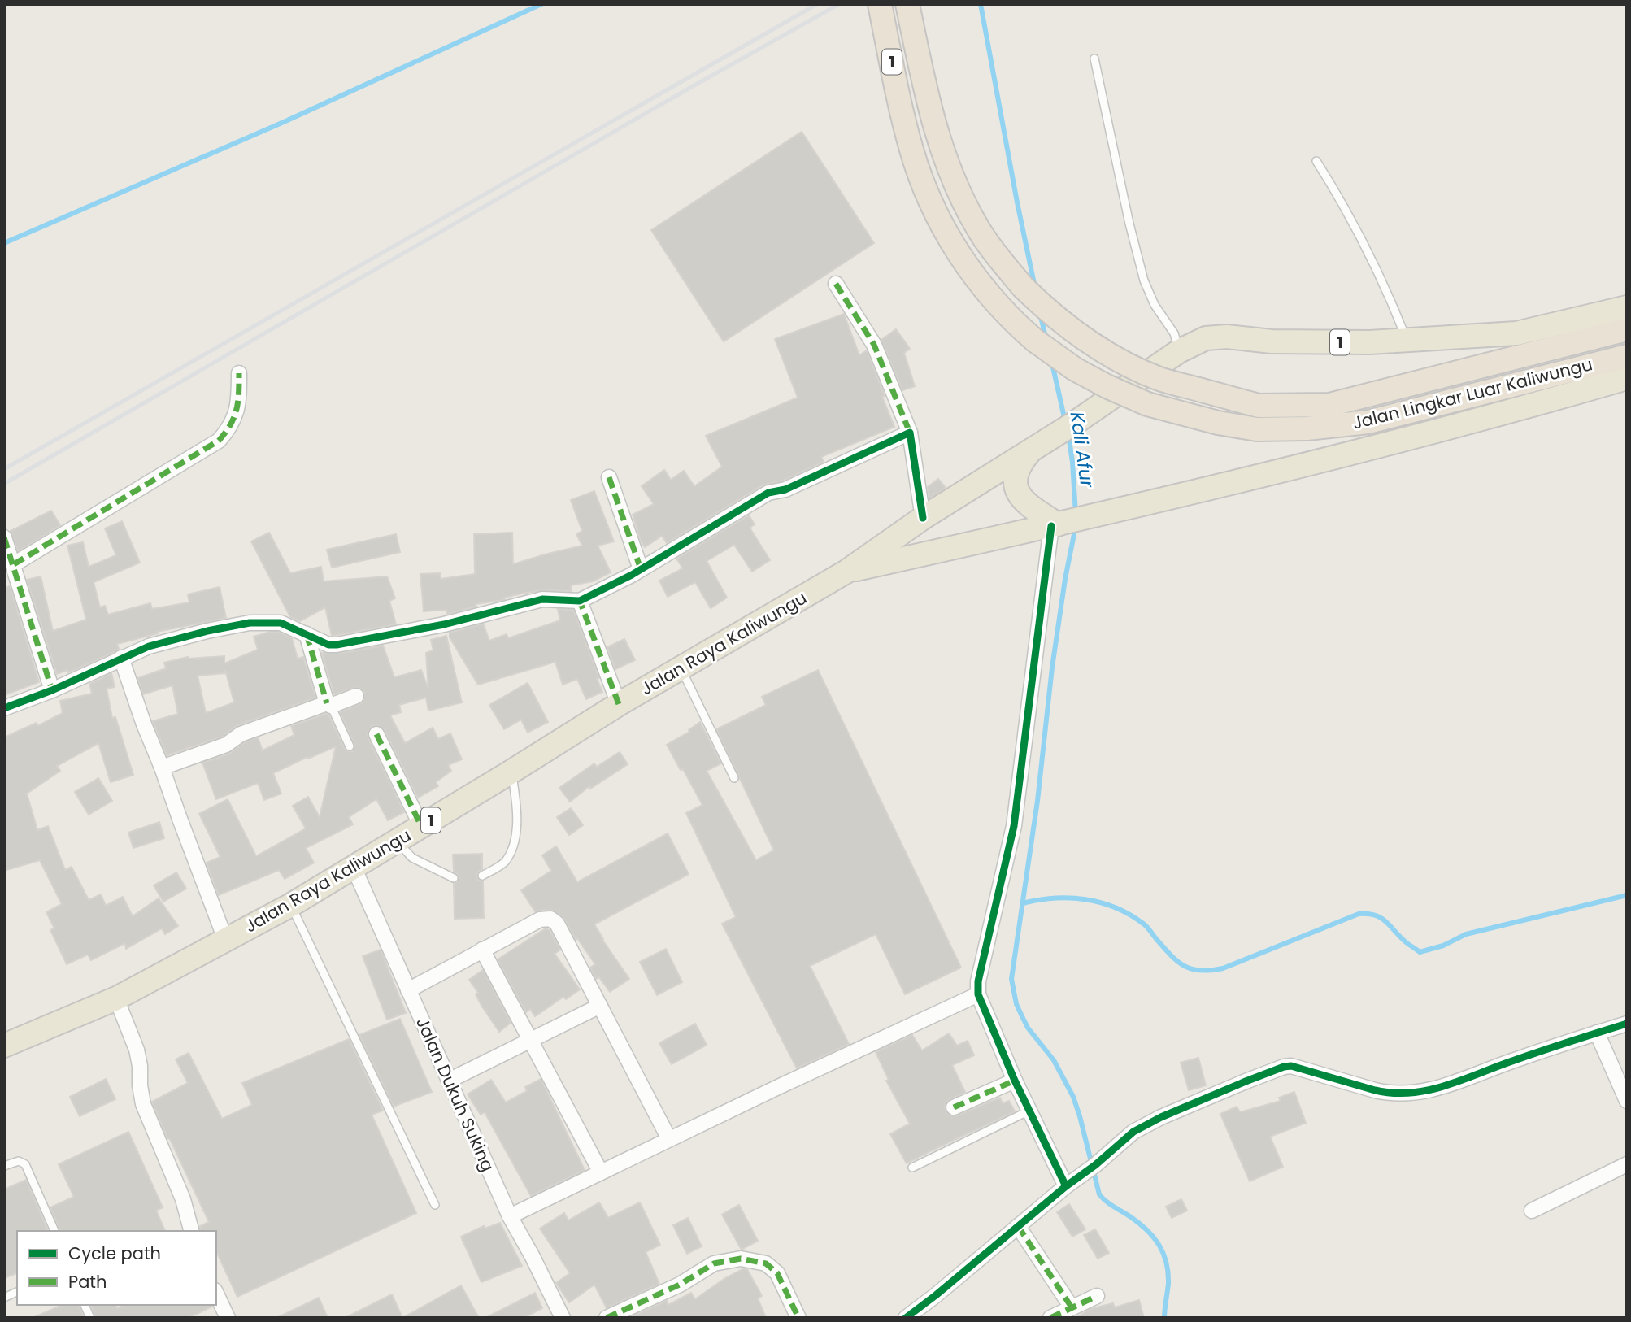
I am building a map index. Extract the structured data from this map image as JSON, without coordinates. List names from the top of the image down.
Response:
{
  "streets": {
    "highway": ["1", "Jalan Lingkar Luar Kaliwungu"],
    "main road": ["Jalan Raya Kaliwungu"],
    "street": ["Jalan Dukuh Suking"]
  },
  "crossings": [
    ["1", "Jalan Raya Kaliwungu"],
    ["Jalan Raya Kaliwungu", "Jalan Dukuh Suking"]
  ],
  "water": ["Kali Afur"],
  "legend": ["Cycle path", "Path"]
}
